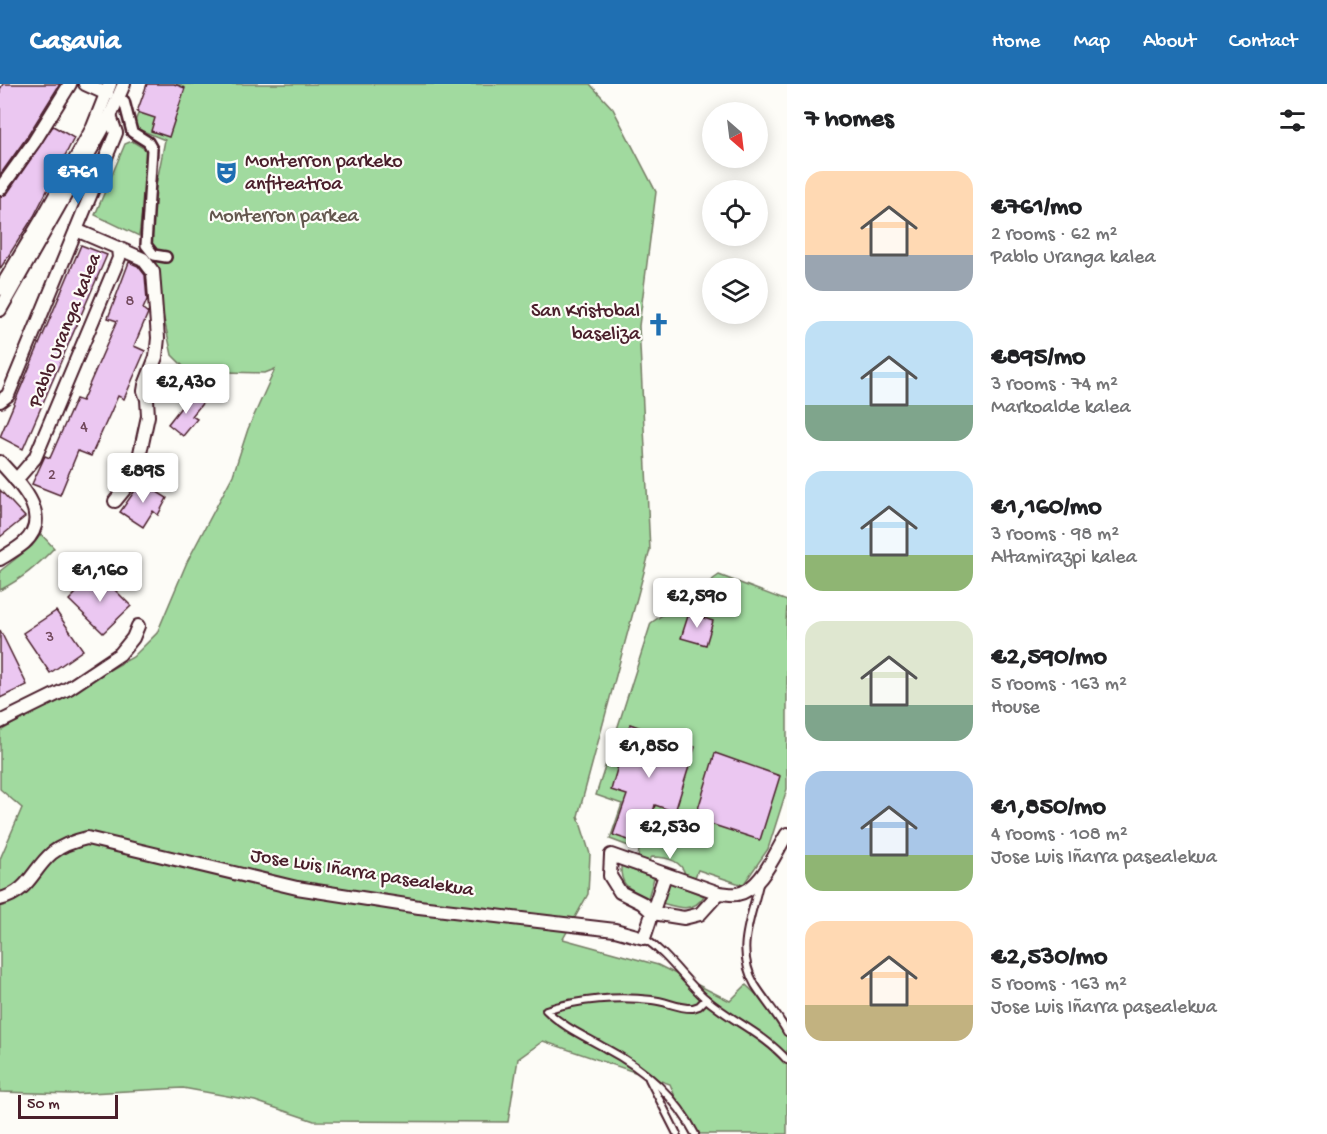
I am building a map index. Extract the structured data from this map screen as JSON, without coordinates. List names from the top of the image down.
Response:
{
  "streets": {
    "street": ["Pablo Uranga kalea", "Jose Luis Iñarra pasealekua"]
  },
  "parks": ["Monterron parkea"],
  "places": {
    "theatre": ["Monterron parkeko anfiteatroa"],
    "church": ["San Kristobal baseliza"]
  },
  "house_numbers": [
    "8",
    "4",
    "2",
    "3"
  ],
  "scale_bar": "50 m",
  "north": "bottom right",
  "page": {
    "header": "Casavia",
    "nav": [
      "Home",
      "Map",
      "About",
      "Contact"
    ],
    "heading": "7 homes",
    "price": [
      "€761",
      "€2,430",
      "€895",
      "€1,160",
      "€2,590",
      "€1,850",
      "€2,530"
    ],
    "list": [
      {
        "name": "€761/mo",
        "note": "2 rooms · 62 m² · Pablo Uranga kalea"
      },
      {
        "name": "€895/mo",
        "note": "3 rooms · 74 m² · Markoalde kalea"
      },
      {
        "name": "€1,160/mo",
        "note": "3 rooms · 98 m² · Altamirazpi kalea"
      },
      {
        "name": "€2,590/mo",
        "note": "5 rooms · 163 m² · House"
      },
      {
        "name": "€1,850/mo",
        "note": "4 rooms · 108 m² · Jose Luis Iñarra pasealekua"
      },
      {
        "name": "€2,530/mo",
        "note": "5 rooms · 163 m² · Jose Luis Iñarra pasealekua"
      }
    ],
    "scale": "50 m"
  }
}
